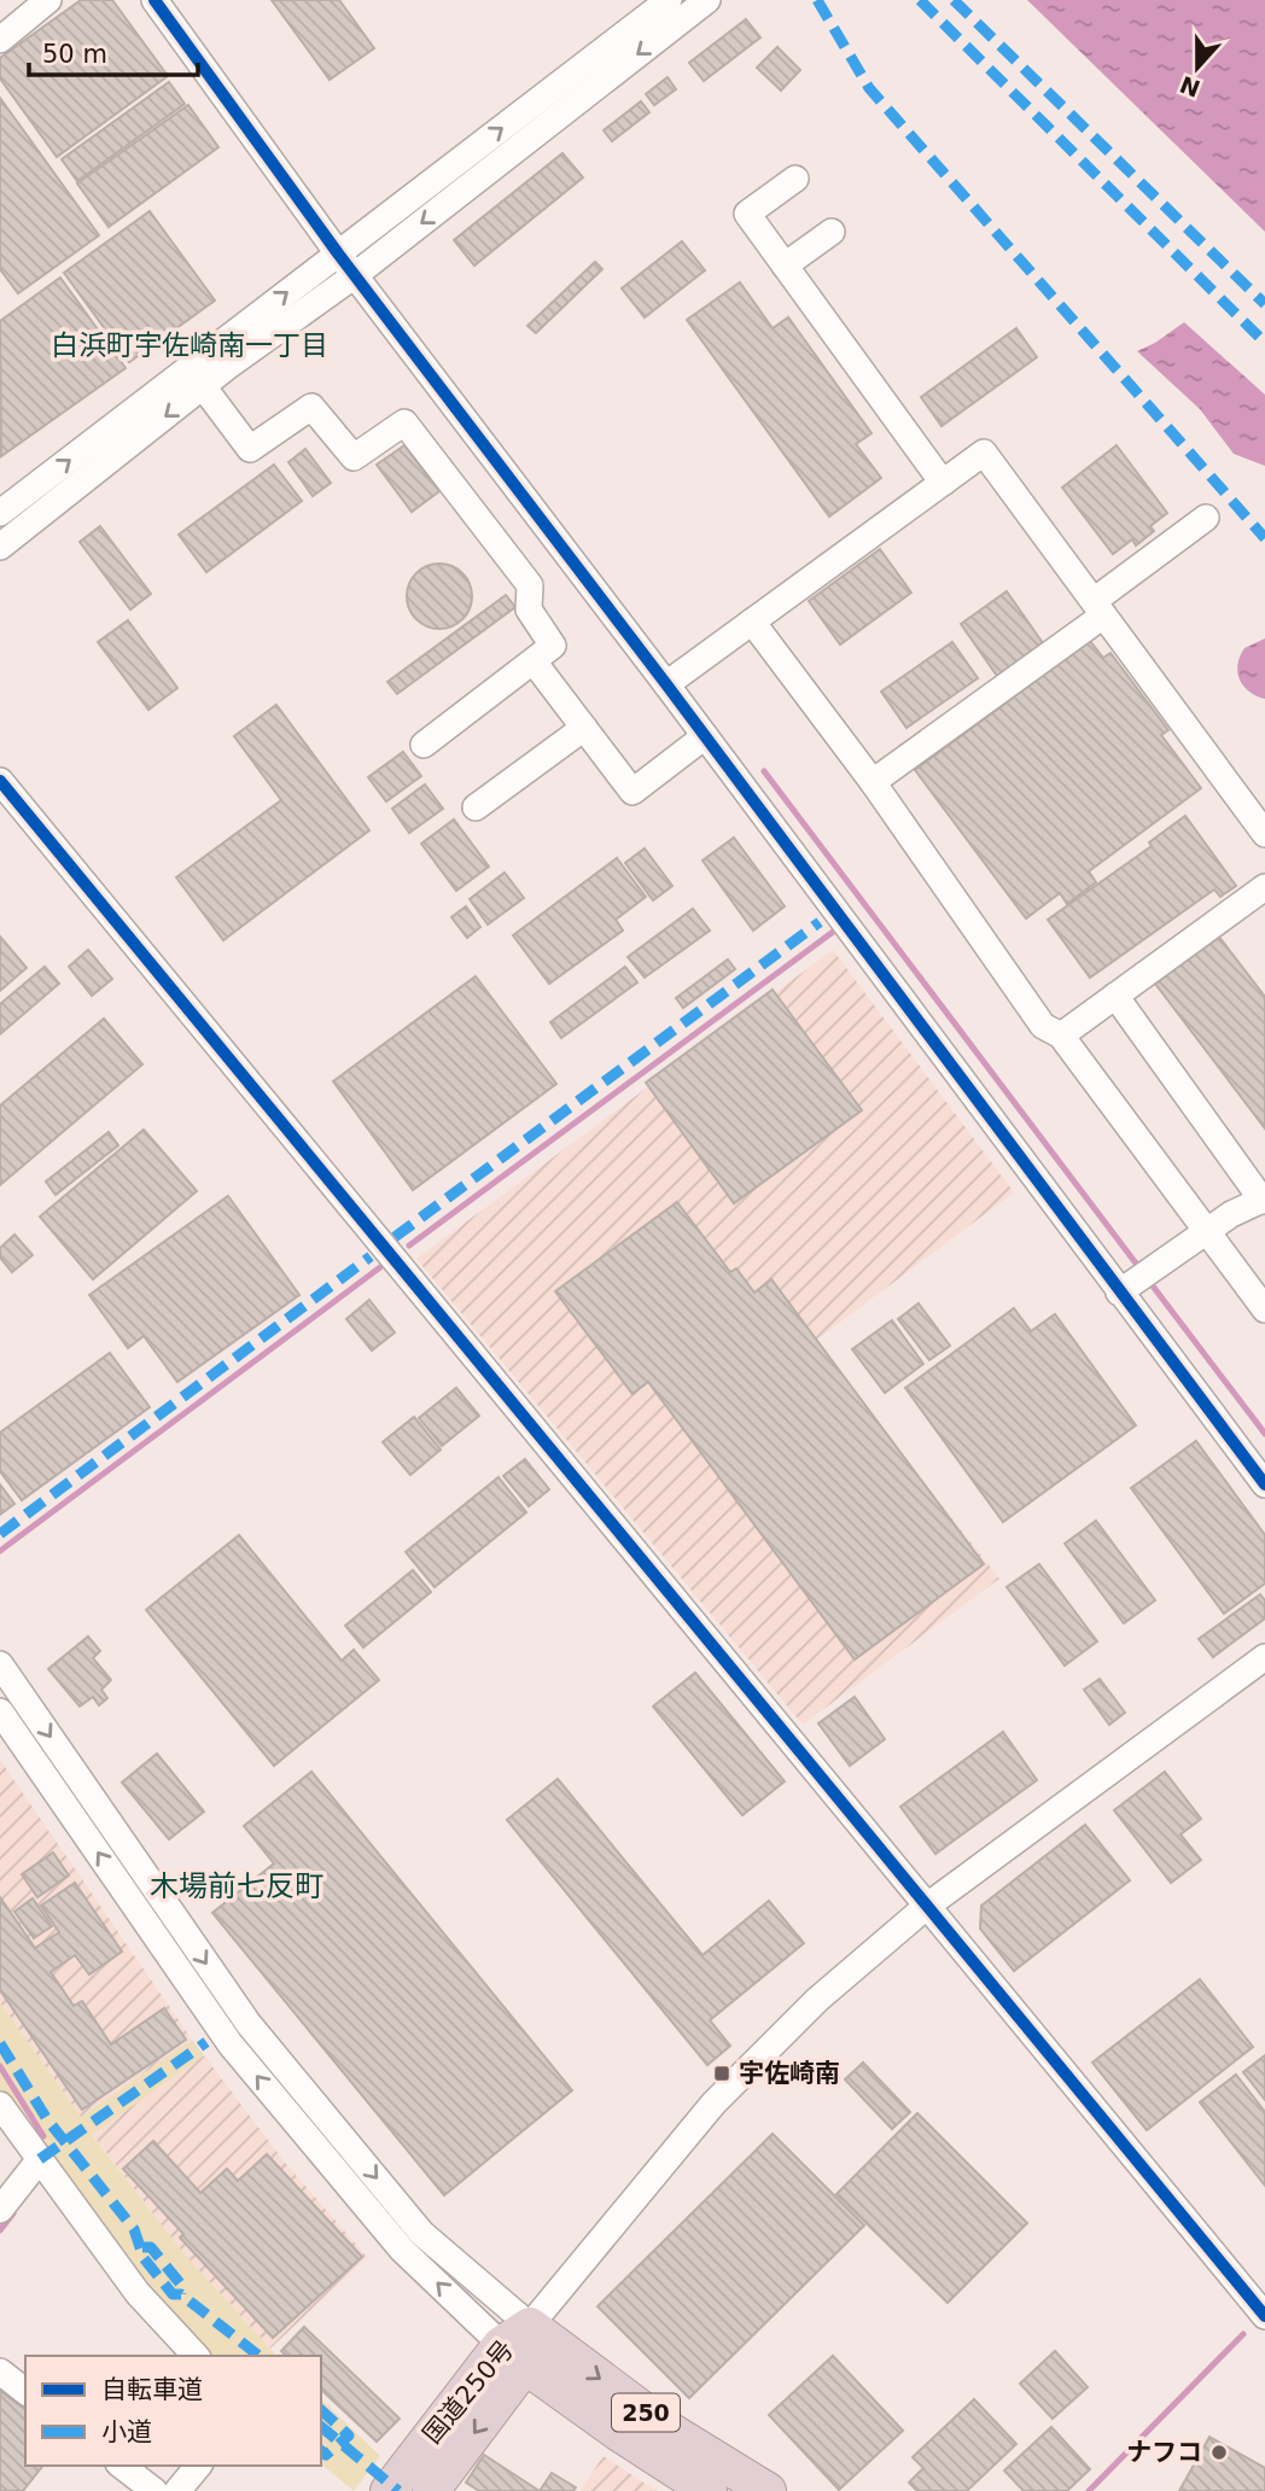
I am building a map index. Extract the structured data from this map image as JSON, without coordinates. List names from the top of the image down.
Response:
{
  "streets": {
    "highway": ["国道250号", "250"]
  },
  "districts": ["白浜町宇佐崎南一丁目", "木場前七反町"],
  "places": {
    "transit": ["宇佐崎南"],
    "other": ["ナフコ"]
  },
  "legend": ["自転車道", "小道"],
  "scale_bar": "50 m",
  "north": "bottom"
}
